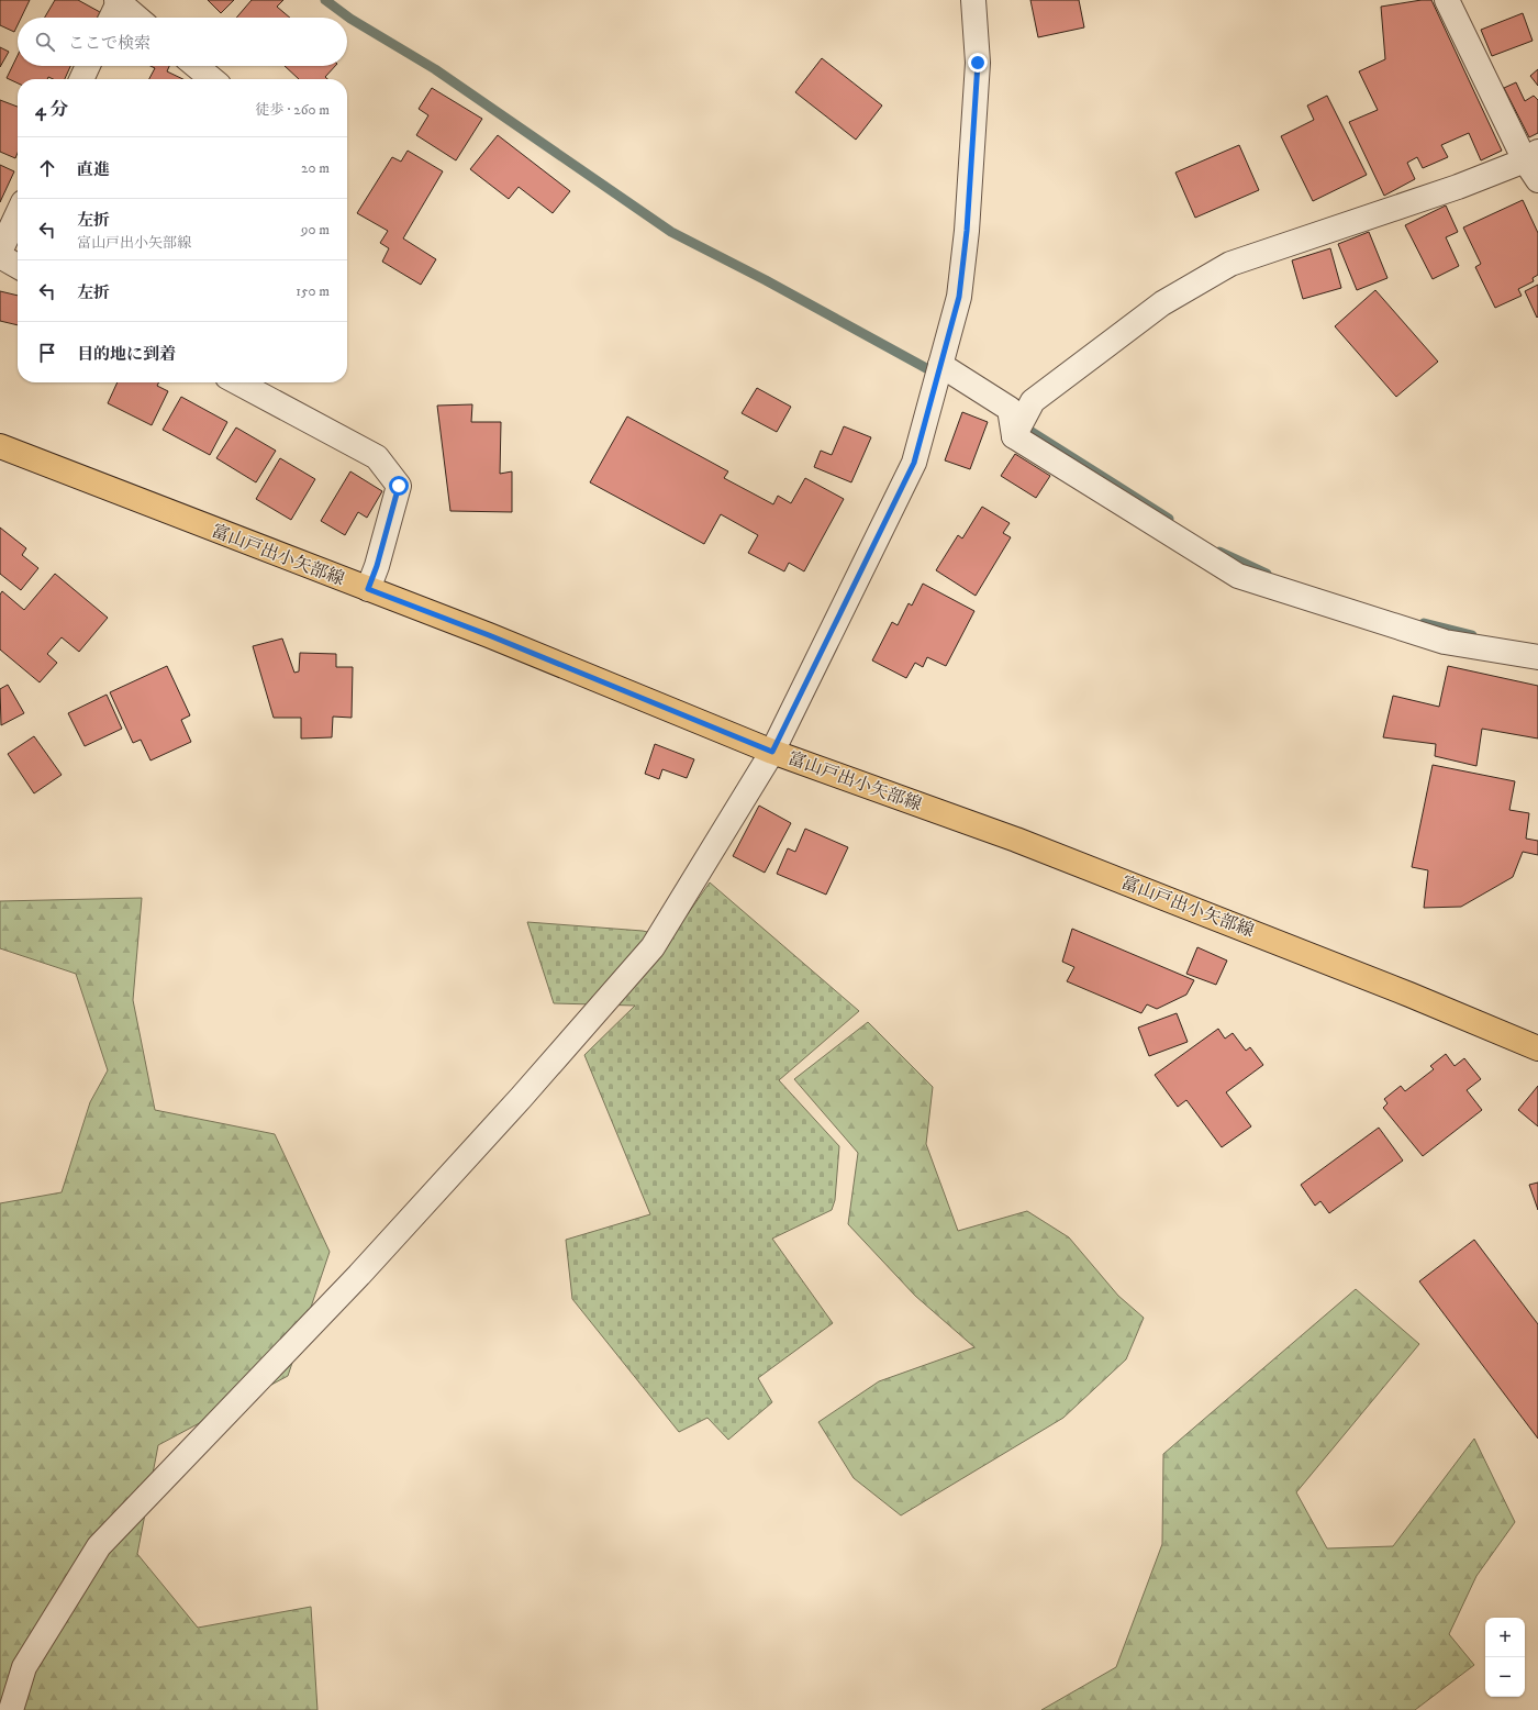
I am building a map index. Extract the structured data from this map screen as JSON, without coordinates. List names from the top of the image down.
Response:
{
  "streets": {
    "main road": ["富山戸出小矢部線"]
  },
  "page": {
    "search": "ここで検索",
    "heading": ["4 分", "徒歩 · 260 m"],
    "list": [
      ["直進", "20 m"],
      ["左折", "富山戸出小矢部線", "90 m"],
      ["左折", "150 m"],
      "目的地に到着"
    ],
    "map_buttons": ["+", "−"]
  }
}
